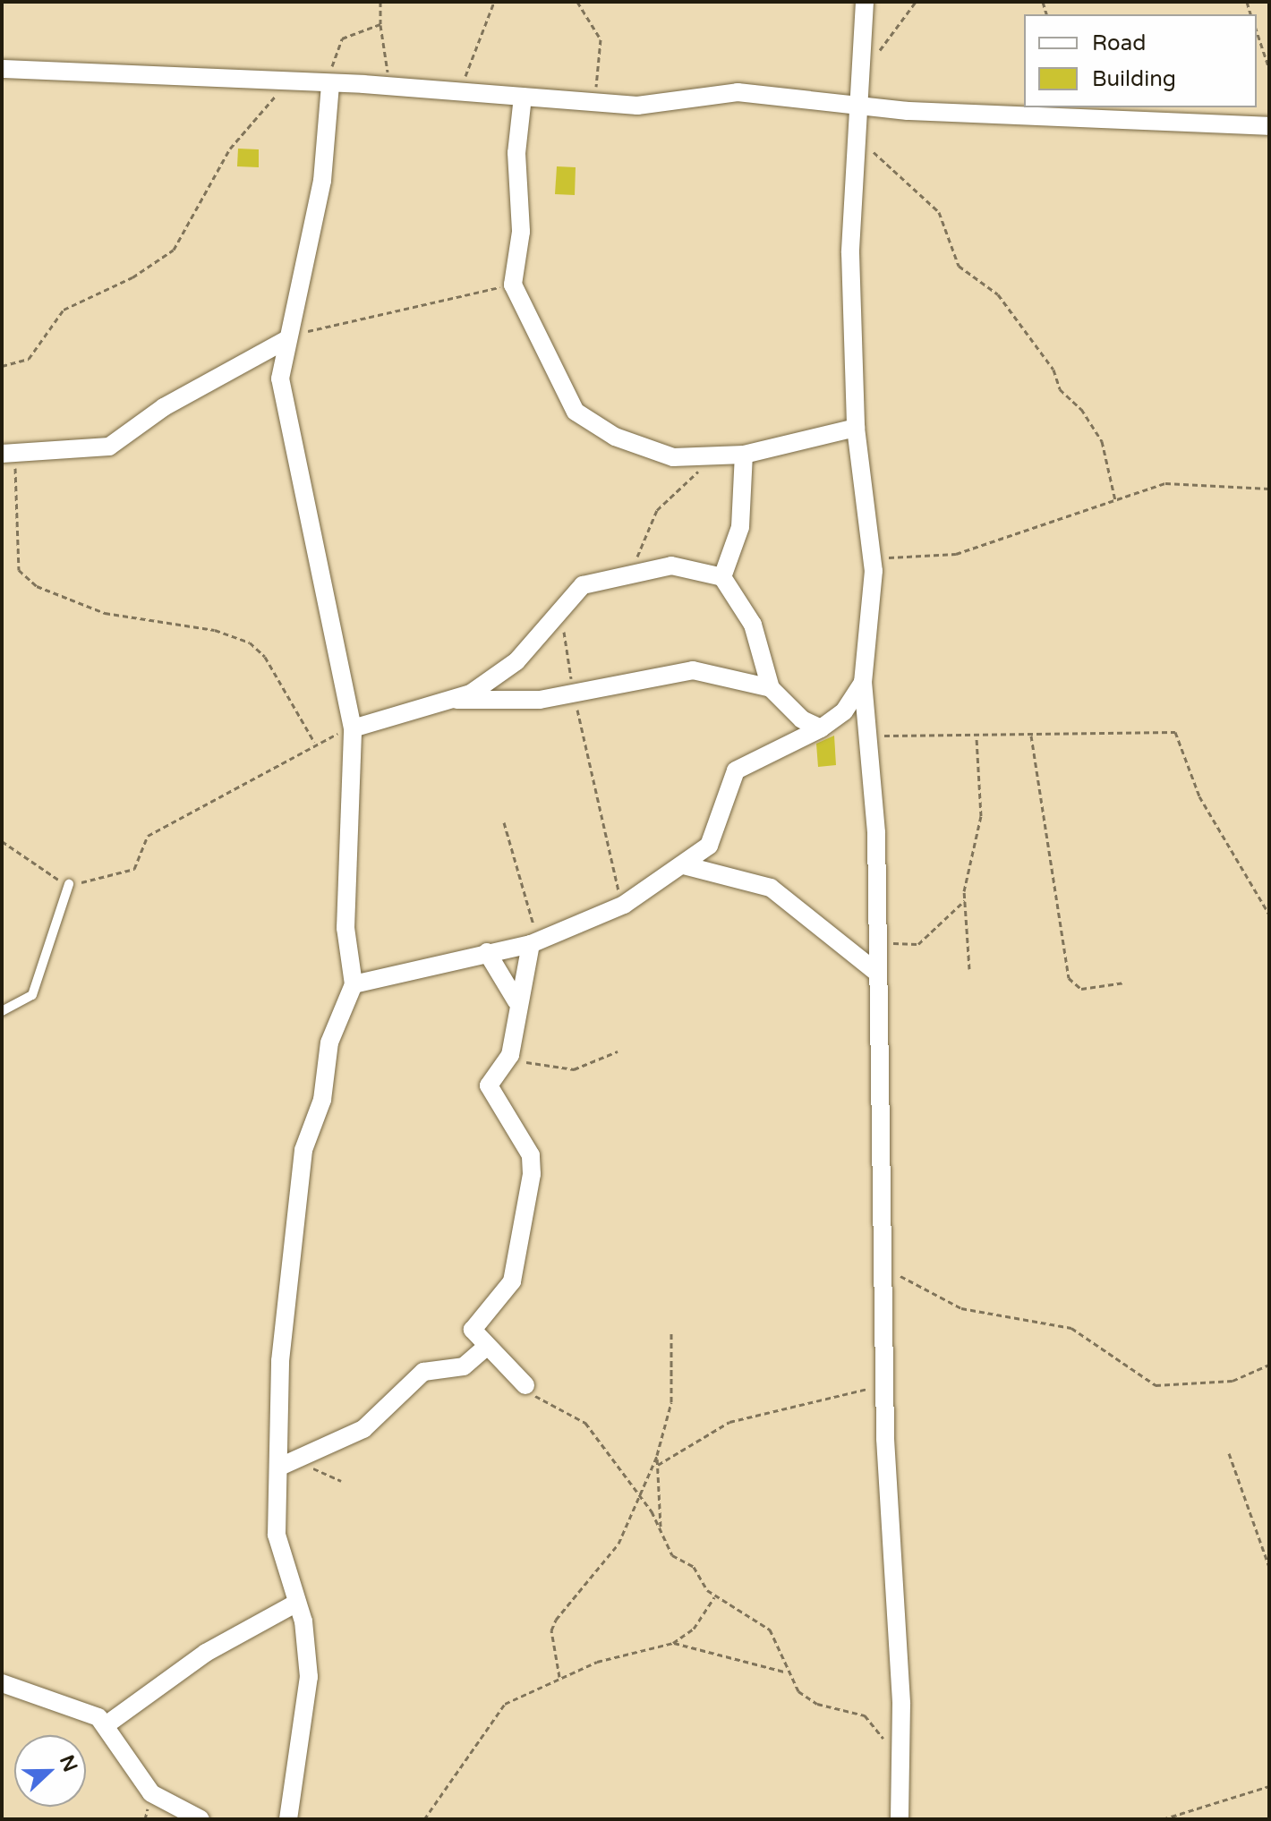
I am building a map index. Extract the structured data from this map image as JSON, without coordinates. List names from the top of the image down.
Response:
{
  "legend": ["Road", "Building"],
  "north": "right"
}
